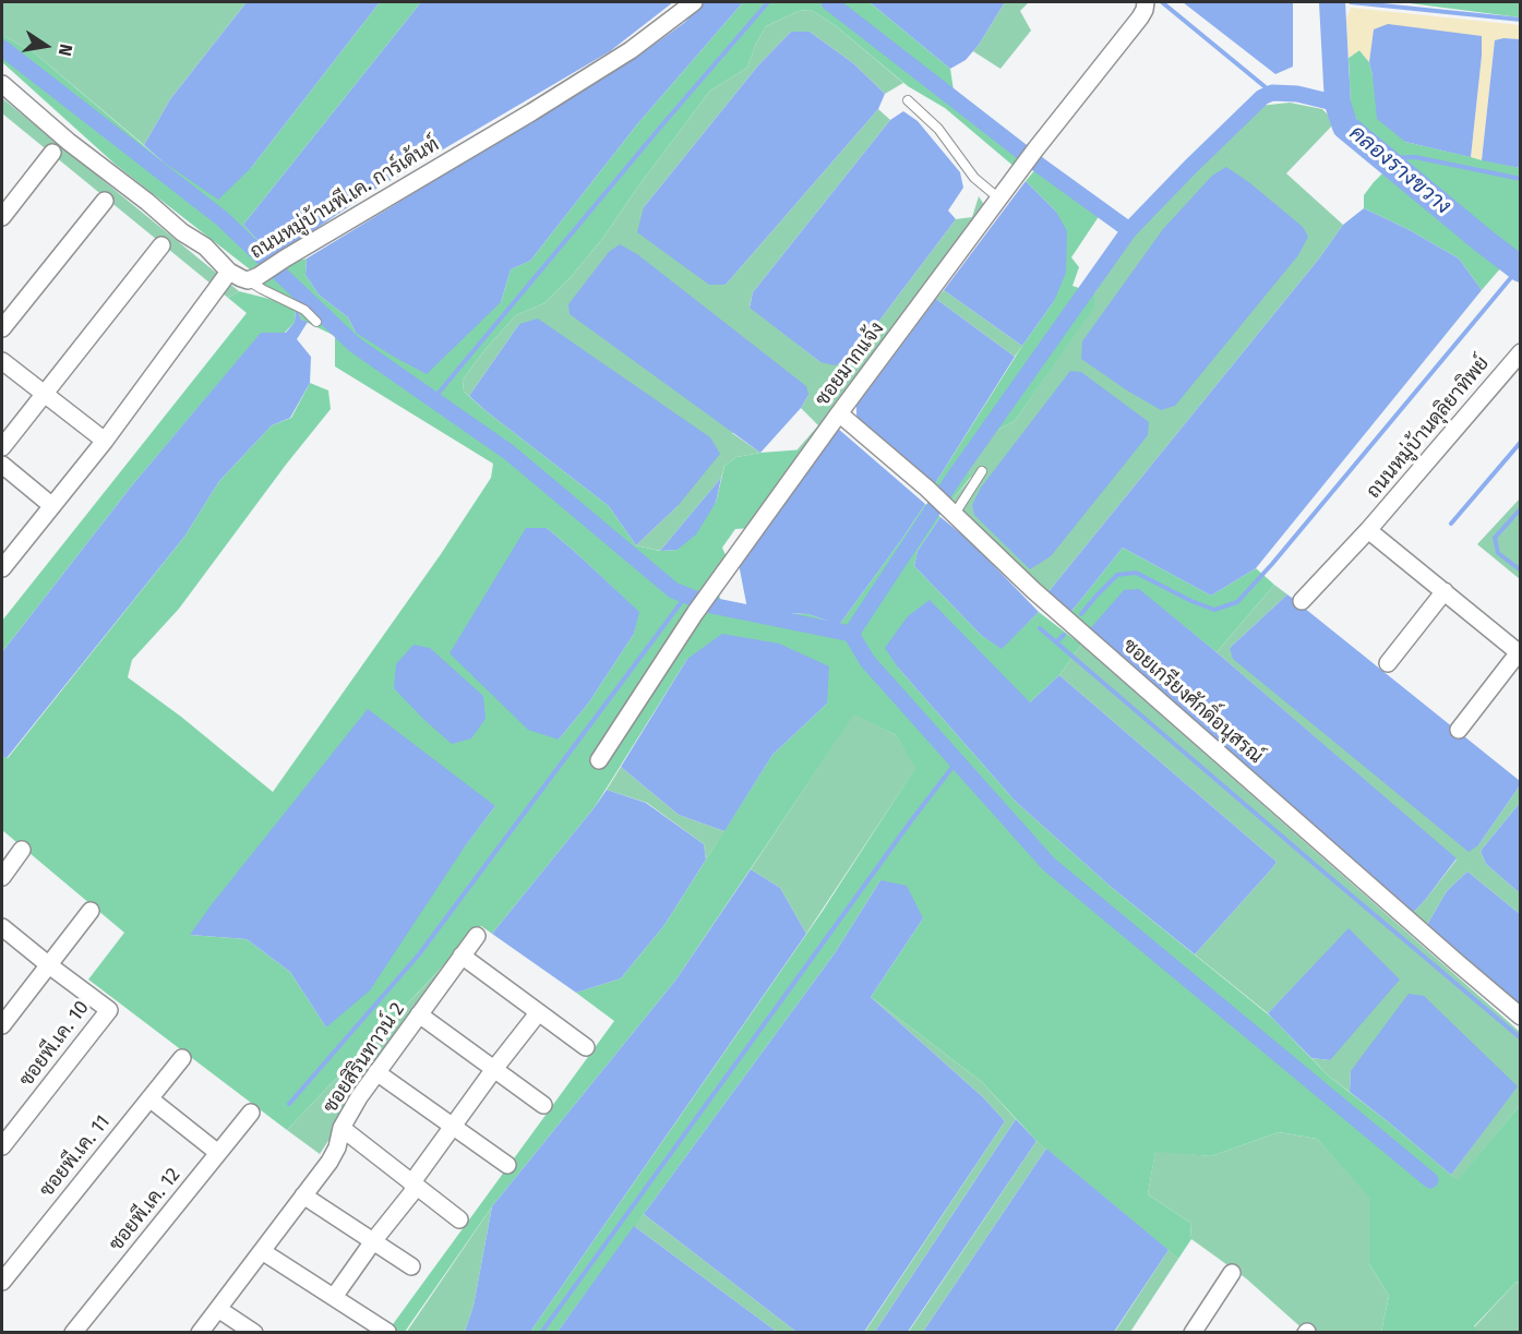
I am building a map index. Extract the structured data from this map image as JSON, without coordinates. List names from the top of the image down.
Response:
{
  "streets": {
    "street": [
      "ถนนหมู่บ้านพี.เค. การ์เด้นท์",
      "ซอยมากแจ้ง",
      "ถนนหมู่บ้านดุลิยาทิพย์",
      "ซอยเกรียงศักดิ์อนุสรณ์",
      "ซอยพี.เค. 10",
      "ซอยสิรินทาวน์ 2",
      "ซอยพี.เค. 11",
      "ซอยพี.เค. 12"
    ]
  },
  "crossings": [
    ["ซอยมากแจ้ง", "ซอยเกรียงศักดิ์อนุสรณ์"]
  ],
  "water": ["คลองรางขวาง"],
  "north": "right"
}
